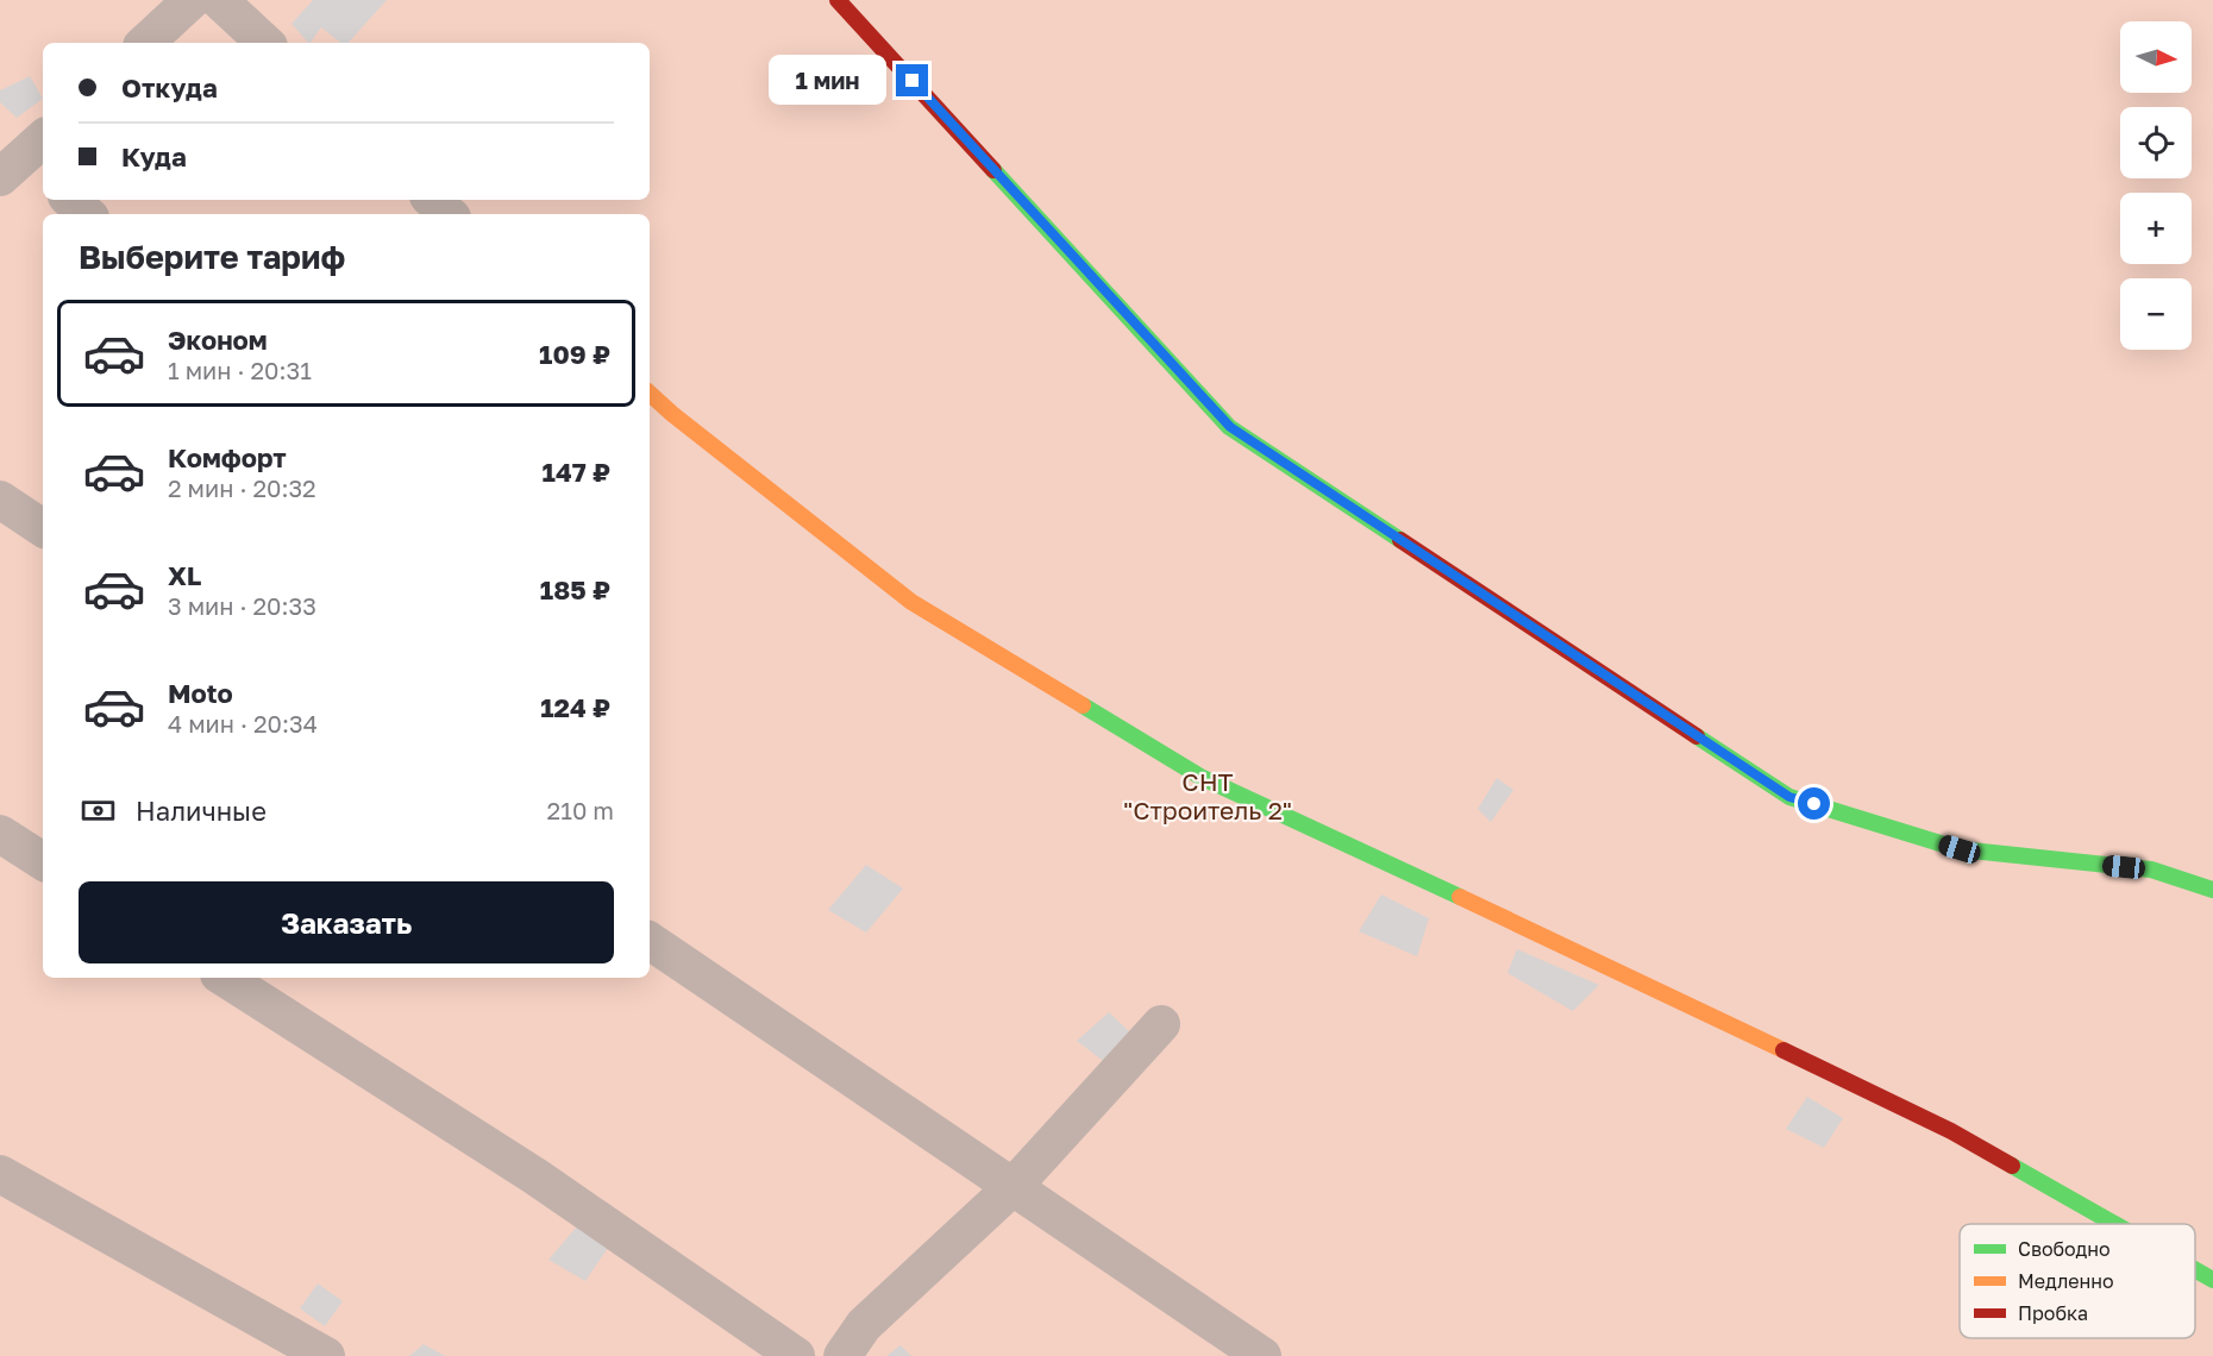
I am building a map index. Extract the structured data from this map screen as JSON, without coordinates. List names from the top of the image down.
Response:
{
  "parks": ["СНТ \"Строитель 2\""],
  "legend": ["Свободно", "Медленно", "Пробка"],
  "north": "right",
  "page": {
    "map_buttons": ["+", "−"],
    "banner": ["Откуда", "Куда"],
    "bubble": "1 мин",
    "heading": "Выберите тариф",
    "list": [
      {
        "name": "Эконом",
        "note": "1 мин · 20:31",
        "value": "109 ₽"
      },
      {
        "name": "Комфорт",
        "note": "2 мин · 20:32",
        "value": "147 ₽"
      },
      {
        "name": "XL",
        "note": "3 мин · 20:33",
        "value": "185 ₽"
      },
      {
        "name": "Moto",
        "note": "4 мин · 20:34",
        "value": "124 ₽"
      }
    ],
    "pay": ["Наличные", "210 m"],
    "buttons": "Заказать"
  }
}
